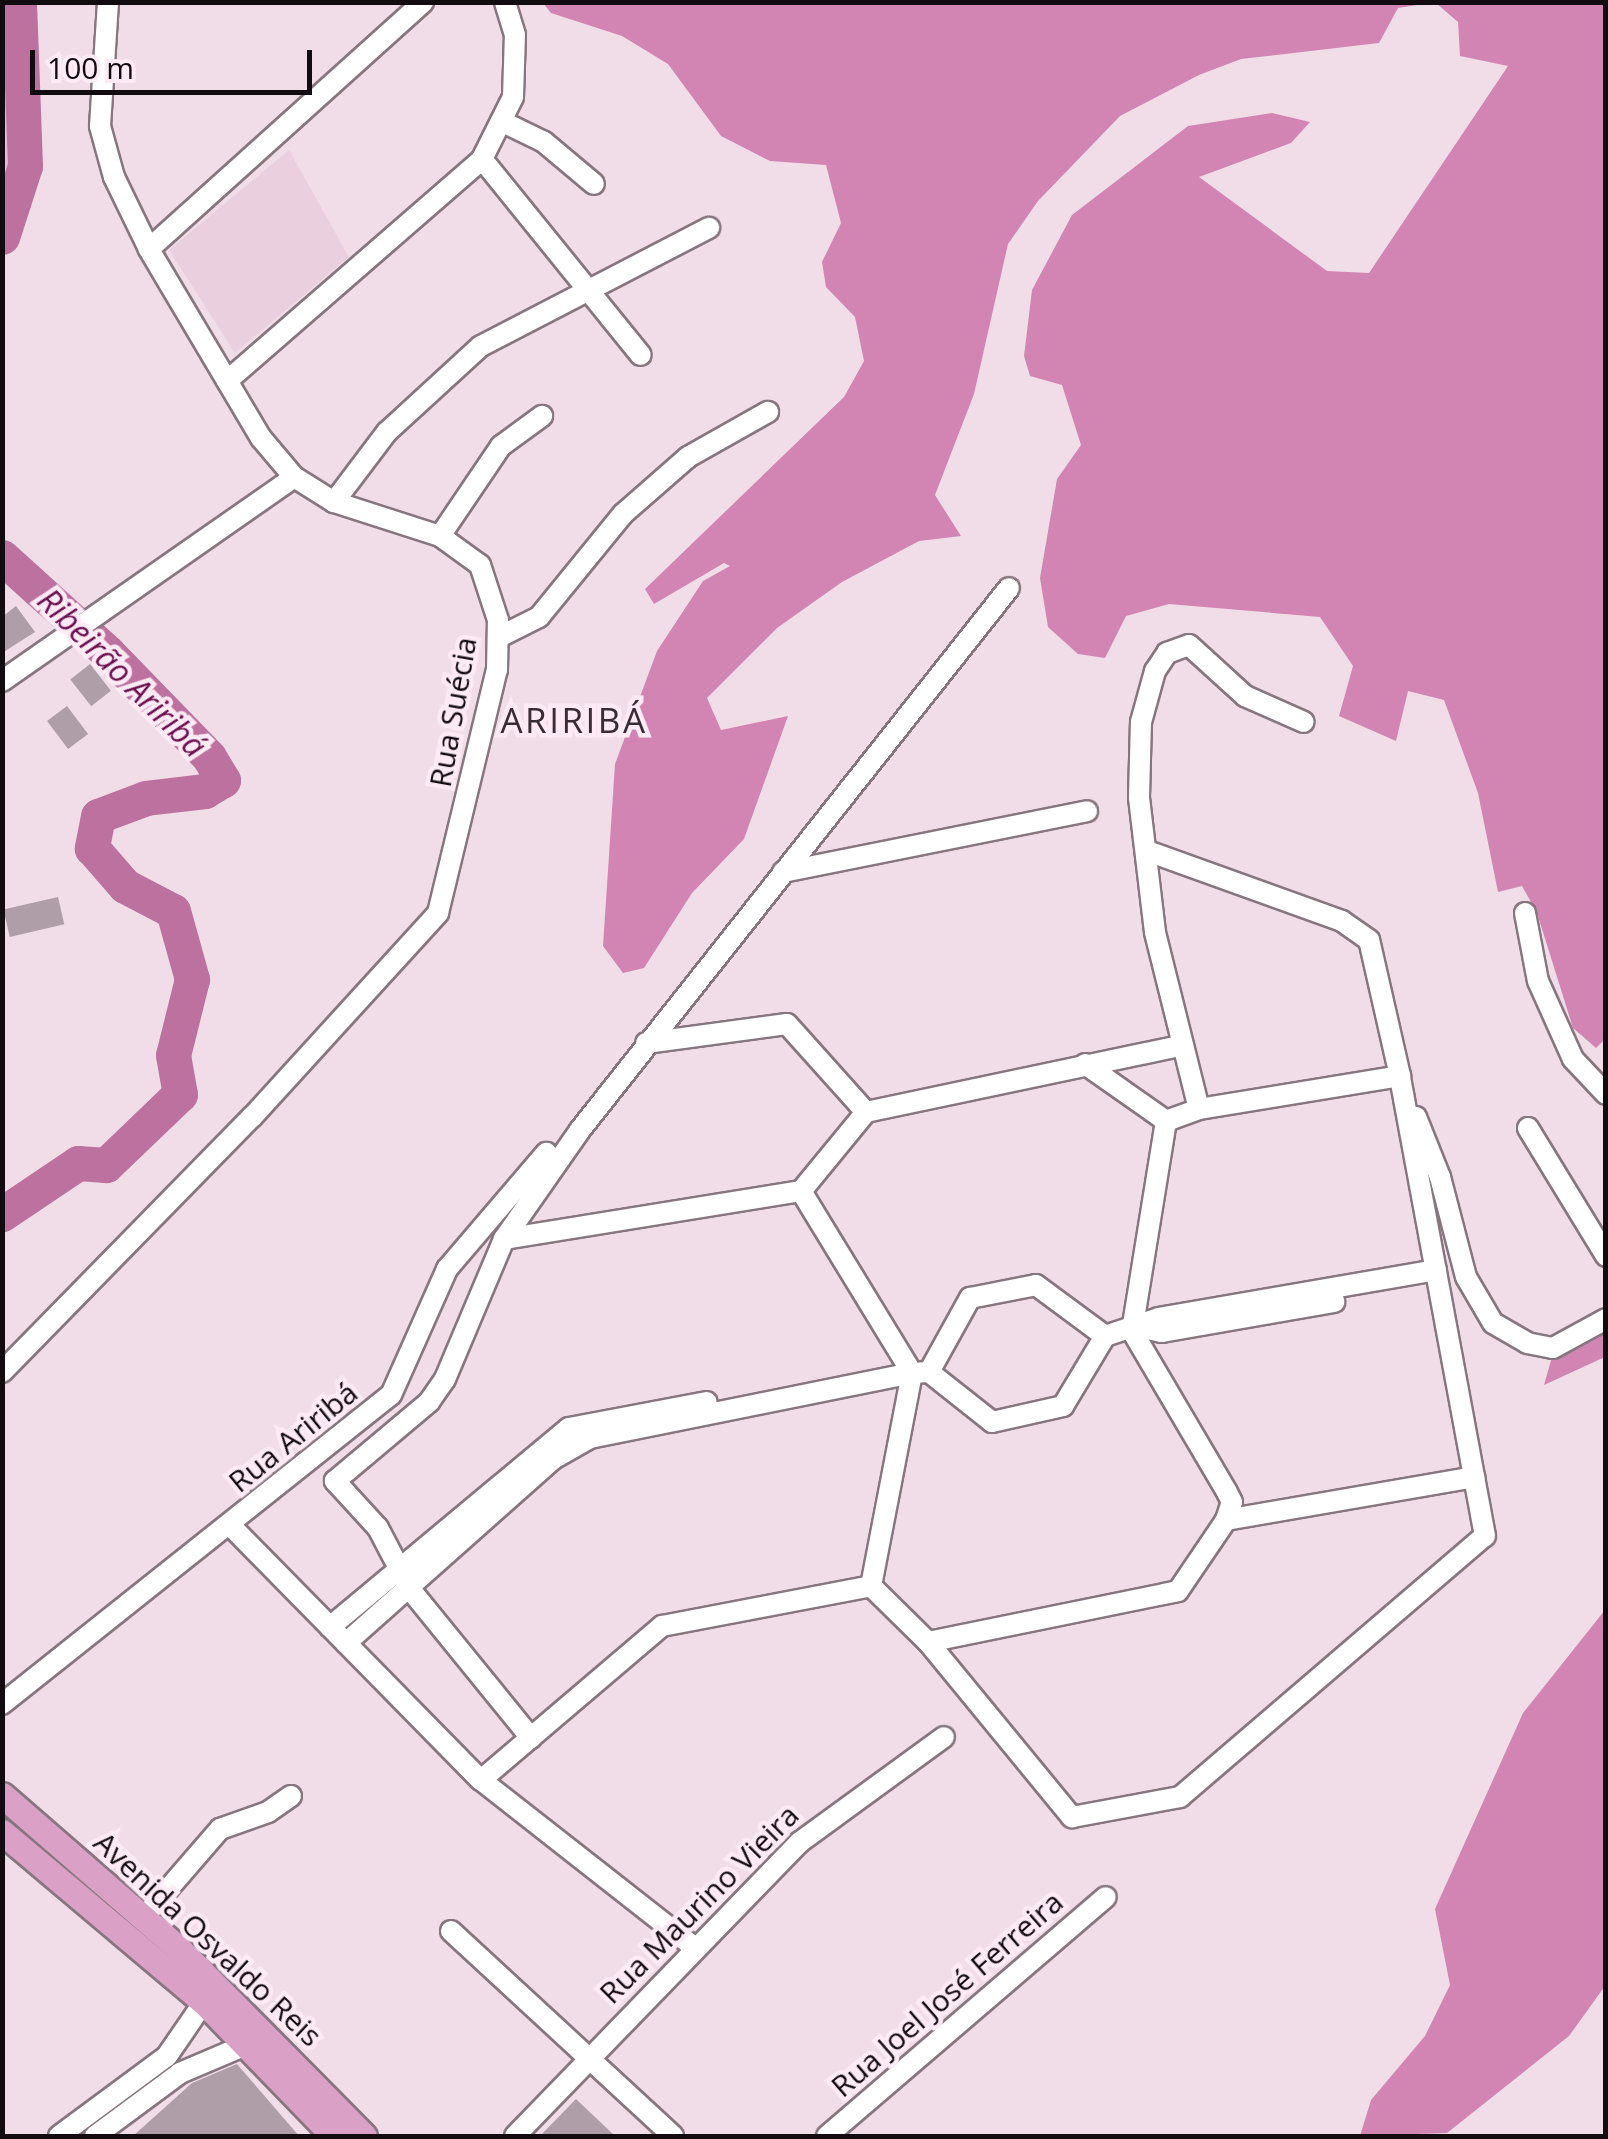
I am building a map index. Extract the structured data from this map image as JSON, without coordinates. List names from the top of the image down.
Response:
{
  "streets": {
    "main road": ["Avenida Osvaldo Reis"],
    "street": [
      "Rua Suécia",
      "Rua Ariribá",
      "Rua Maurino Vieira",
      "Rua Joel José Ferreira"
    ]
  },
  "districts": ["ARIRIBÁ"],
  "water": ["Ribeirão Ariribá"],
  "scale_bar": "100 m"
}
